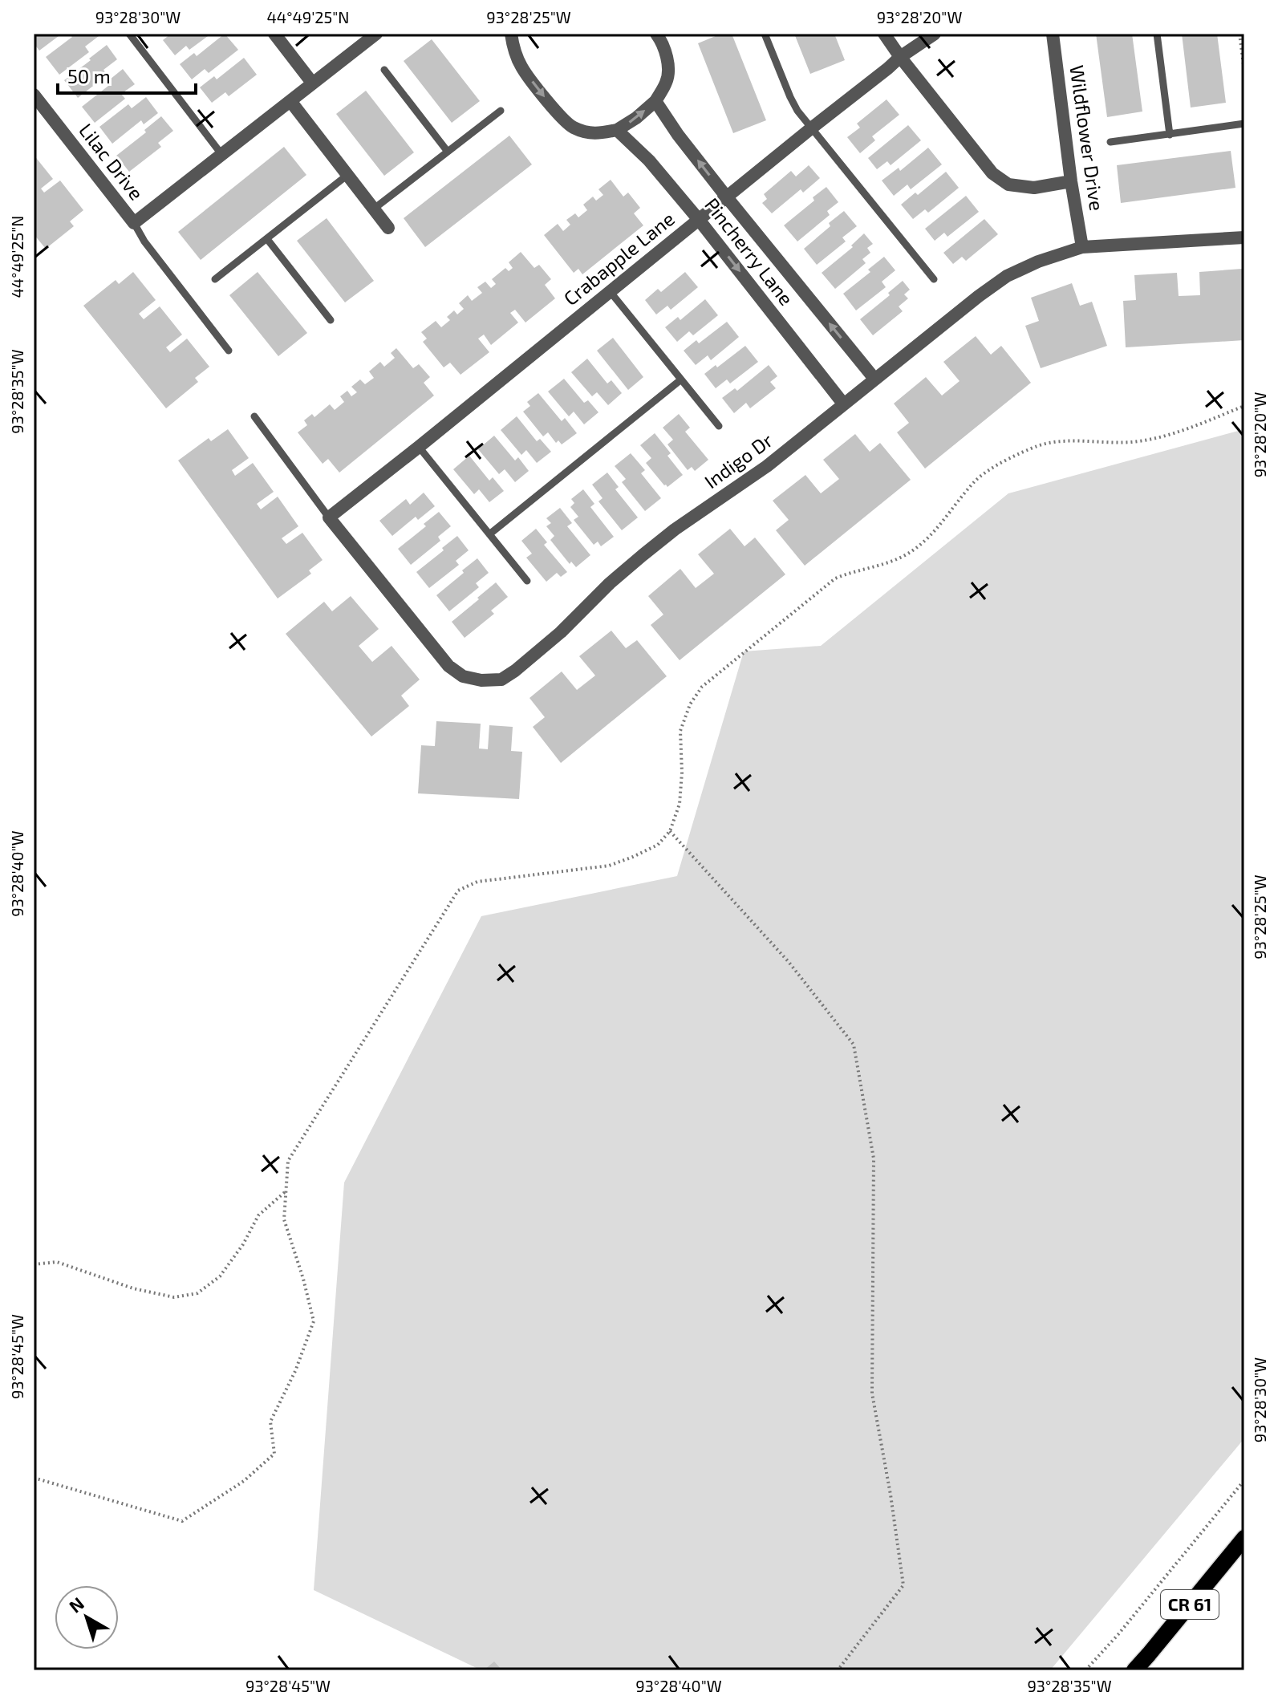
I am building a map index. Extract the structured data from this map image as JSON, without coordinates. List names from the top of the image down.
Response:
{
  "streets": {
    "main road": ["CR 61"],
    "street": [
      "Wildflower Drive",
      "Lilac Drive",
      "Pincherry Lane",
      "Crabapple Lane",
      "Indigo Dr"
    ]
  },
  "crossings": [
    ["Wildflower Drive", "Indigo Dr"],
    ["Pincherry Lane", "Crabapple Lane"],
    ["Pincherry Lane", "Indigo Dr"],
    ["Crabapple Lane", "Indigo Dr"]
  ],
  "scale_bar": "50 m",
  "north": "top left",
  "coordinates": [
    "93°28'30\"W",
    "44°49'25\"N",
    "93°28'25\"W",
    "93°28'20\"W",
    "93°28'35\"W",
    "93°28'40\"W",
    "93°28'45\"W"
  ]
}
